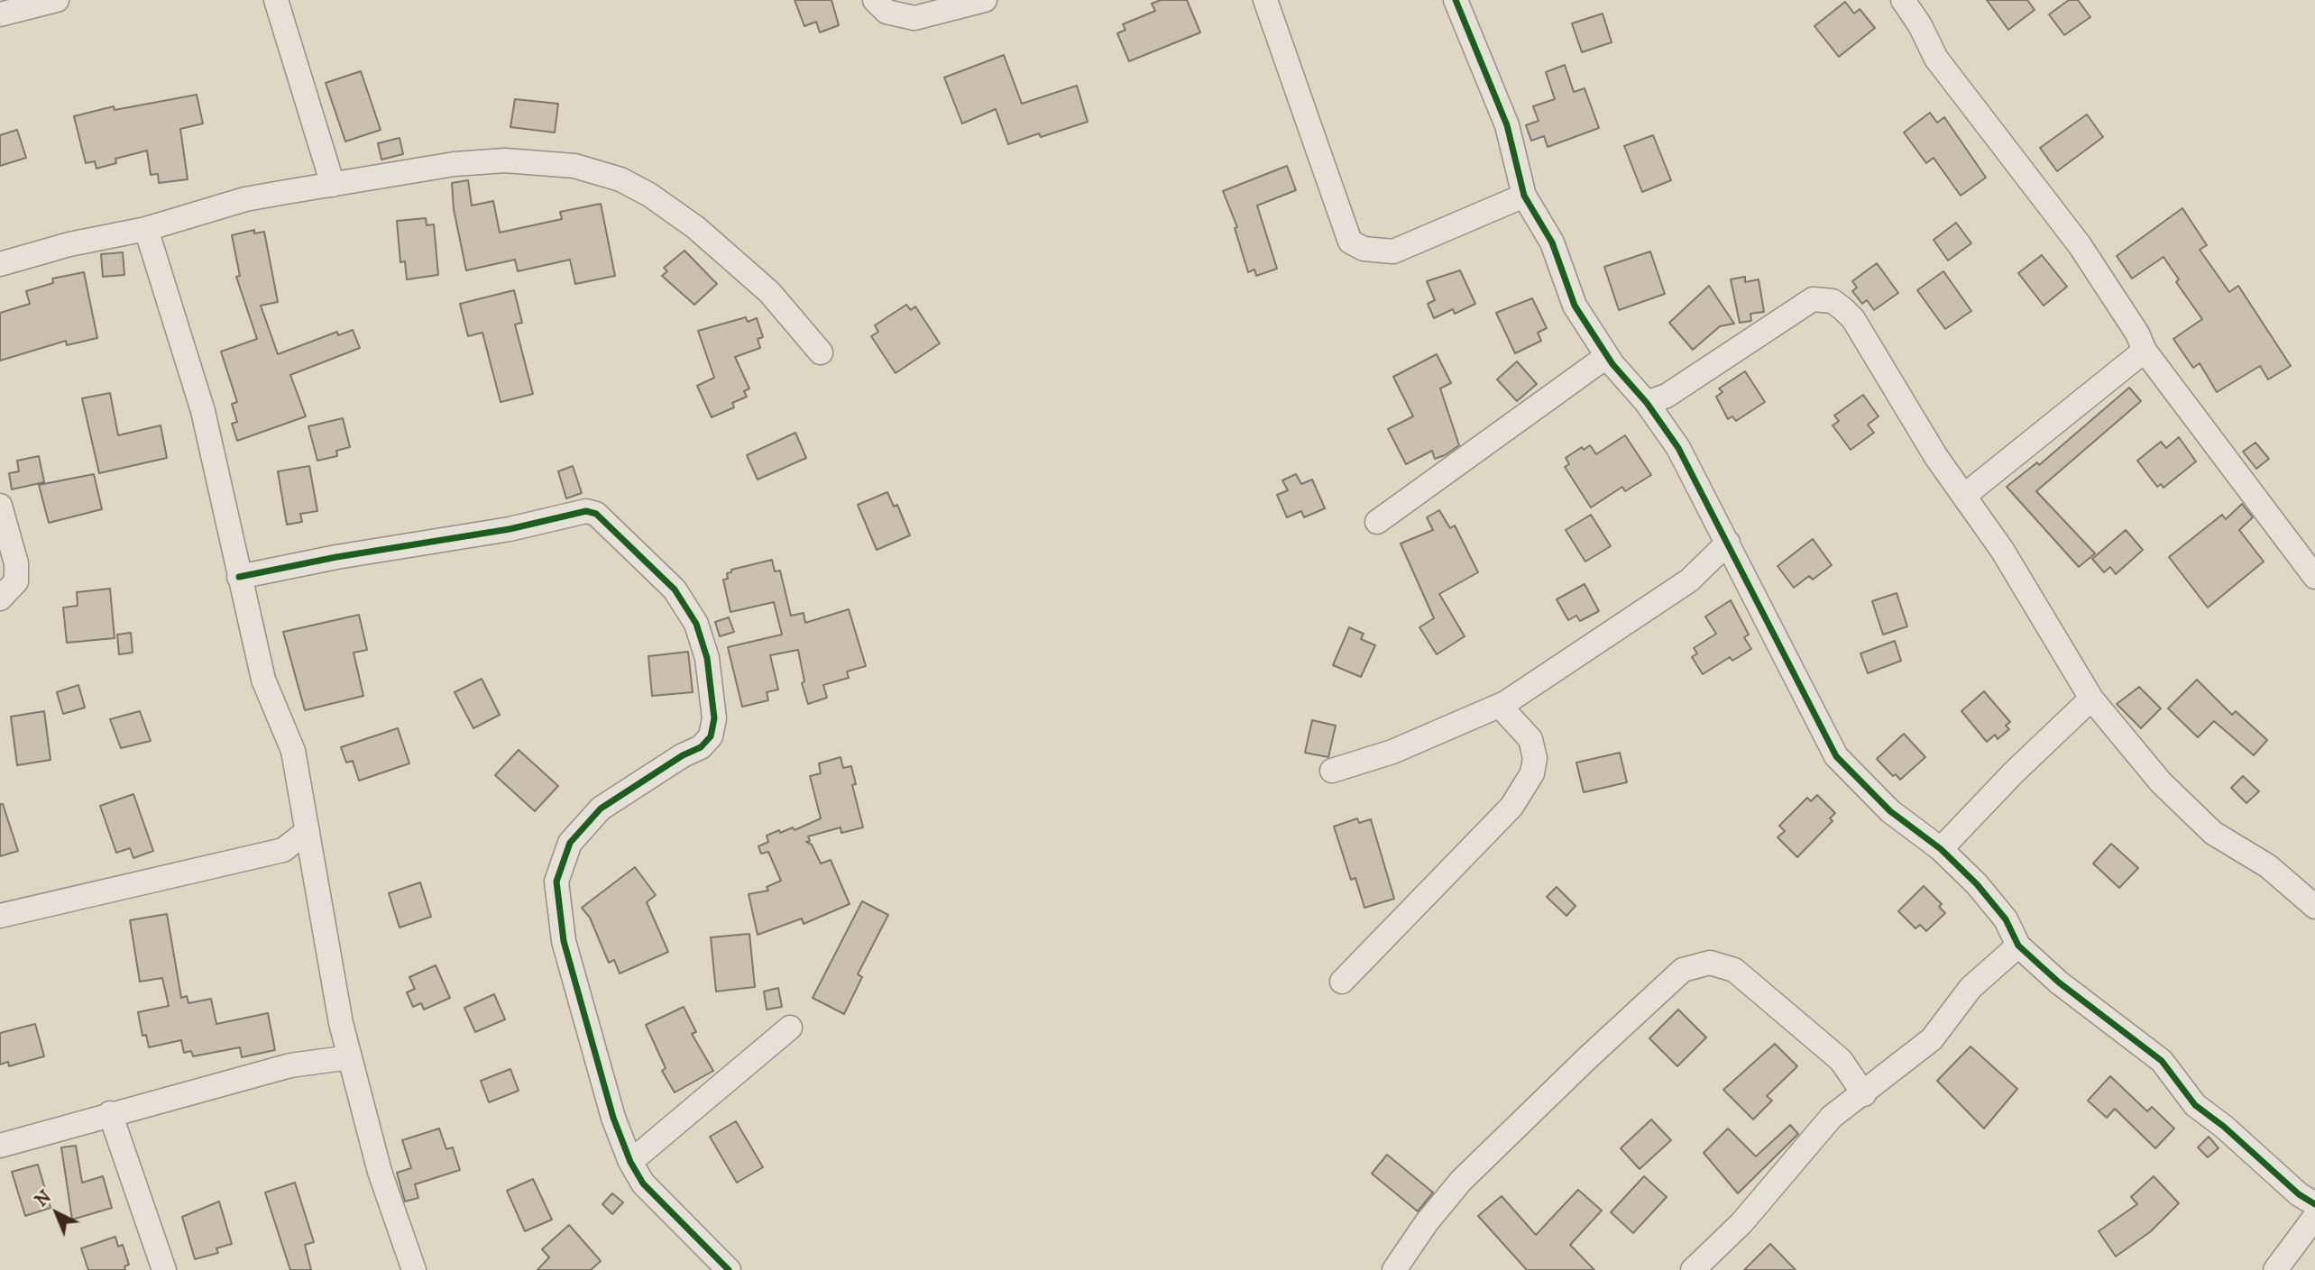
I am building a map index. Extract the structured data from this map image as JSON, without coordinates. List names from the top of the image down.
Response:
{
  "north": "top left"
}
